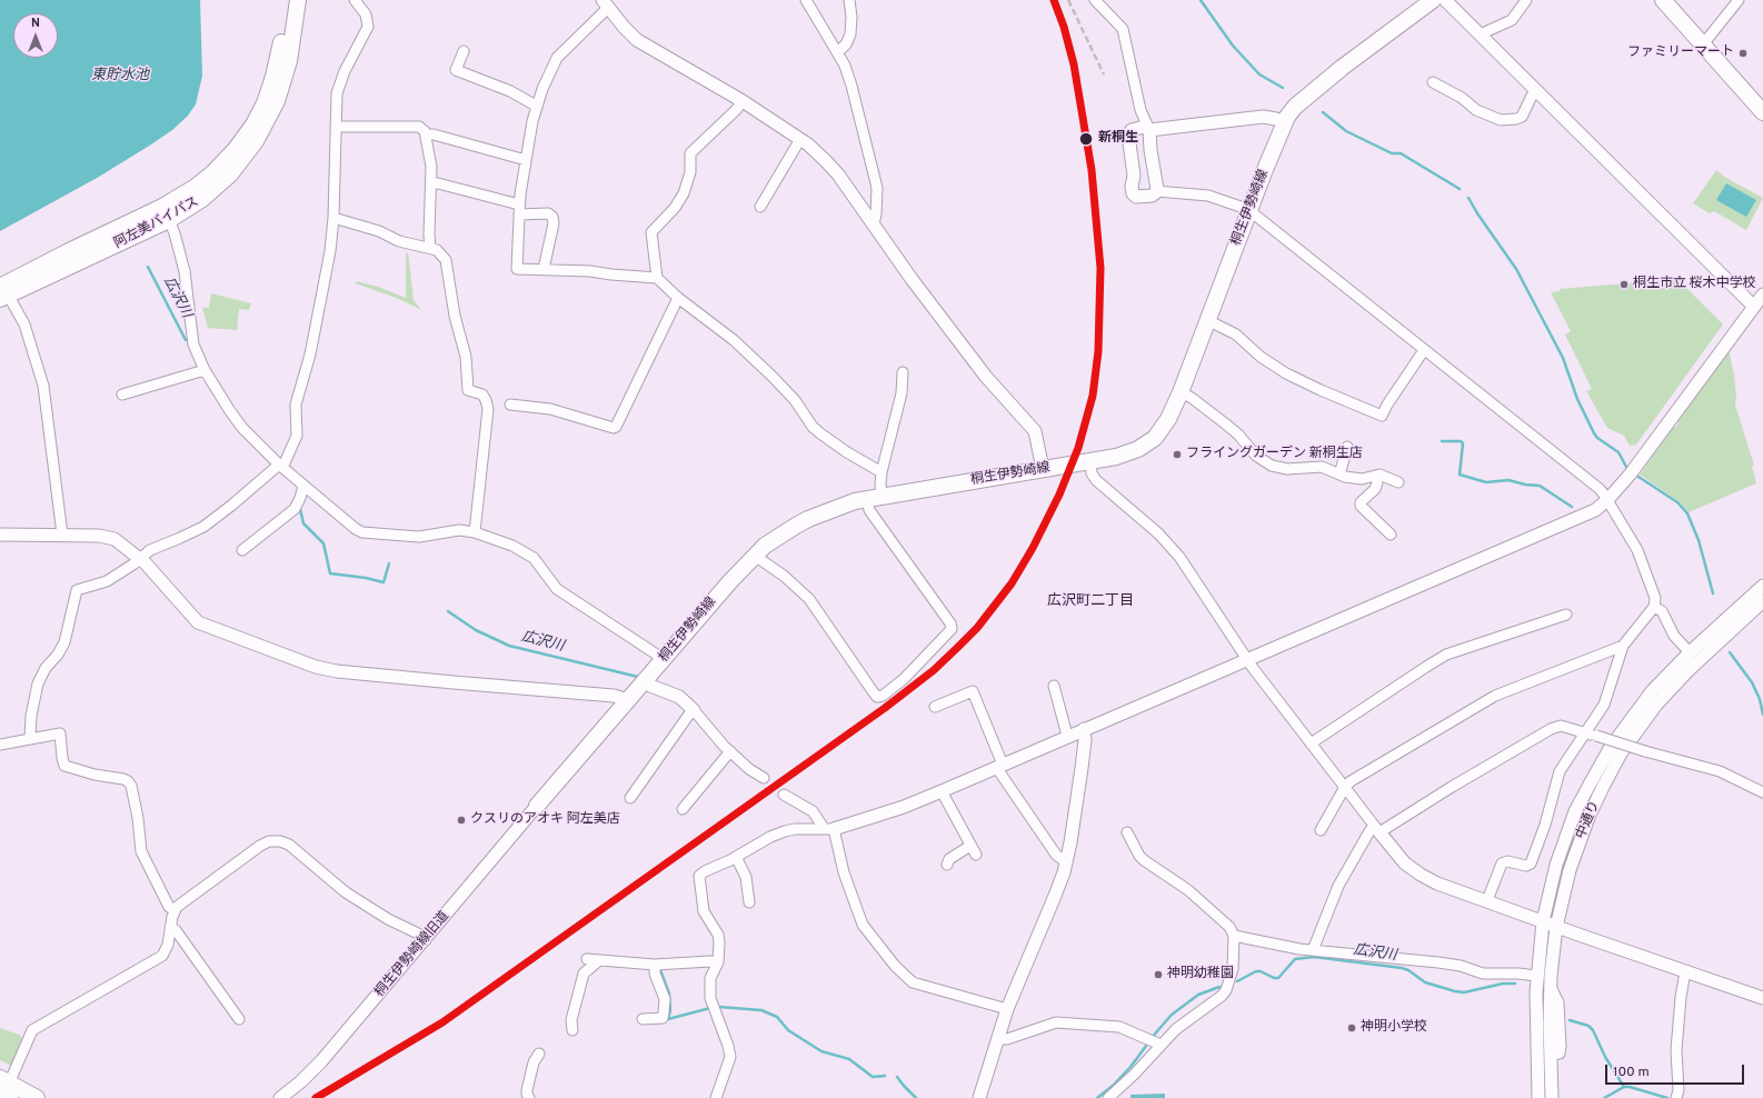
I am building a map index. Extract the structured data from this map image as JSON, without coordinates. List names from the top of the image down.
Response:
{
  "streets": {
    "main road": ["桐生伊勢崎線", "阿左美バイパス"],
    "street": ["中通り", "桐生伊勢崎線旧道"]
  },
  "crossings": [
    ["桐生伊勢崎線", "桐生伊勢崎線旧道"]
  ],
  "districts": ["広沢町二丁目"],
  "water": ["東貯水池", "広沢川"],
  "places": [
    "ファミリーマート",
    "新桐生",
    "桐生市立 桜木中学校",
    "フライングガーデン 新桐生店",
    "クスリのアオキ 阿左美店",
    "神明幼稚園",
    "神明小学校"
  ],
  "scale_bar": "100 m",
  "north": "top"
}
